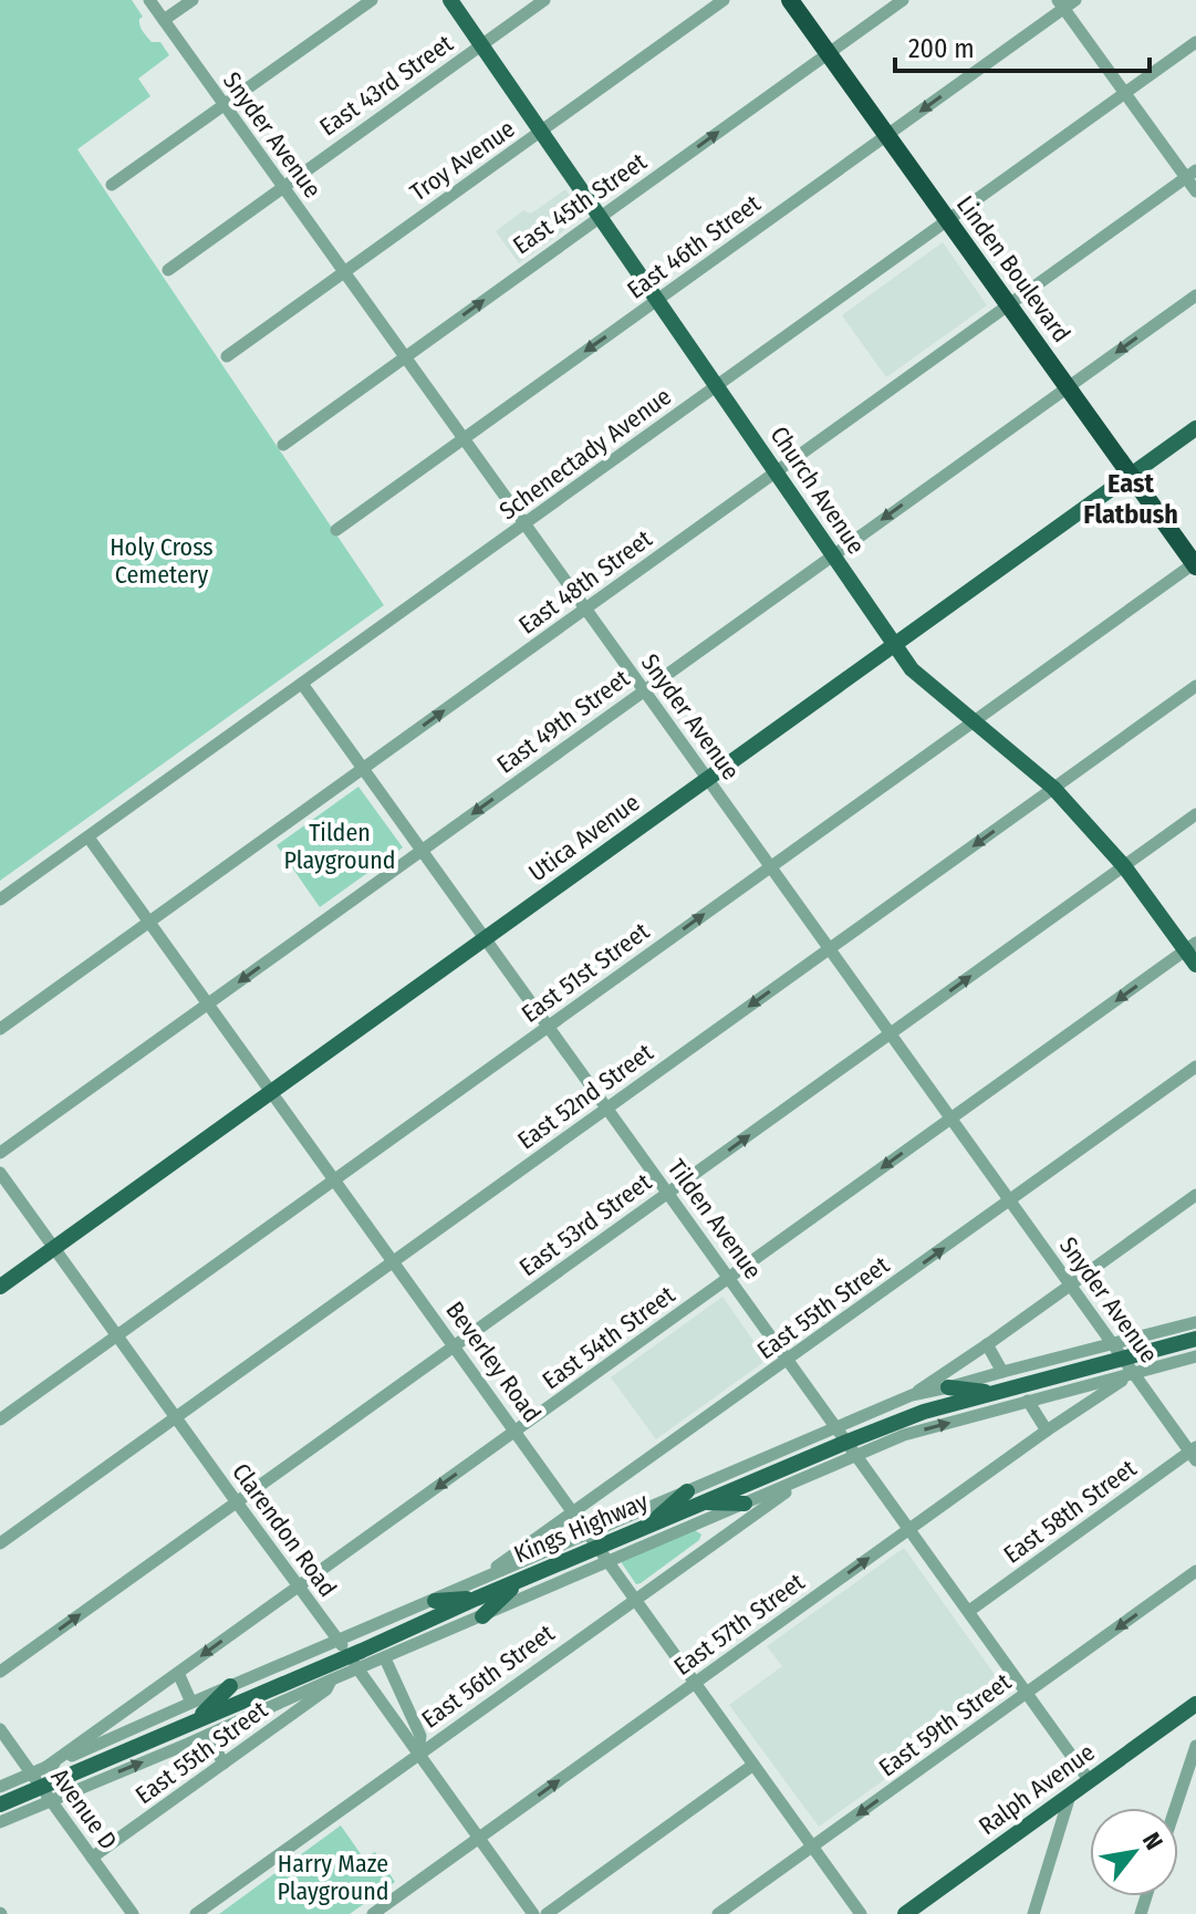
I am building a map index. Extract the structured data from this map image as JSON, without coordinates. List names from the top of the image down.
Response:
{
  "streets": {
    "highway": ["Linden Boulevard"],
    "main road": [
      "Church Avenue",
      "Utica Avenue",
      "Kings Highway",
      "Ralph Avenue"
    ],
    "street": [
      "East 43rd Street",
      "Snyder Avenue",
      "Troy Avenue",
      "East 45th Street",
      "East 46th Street",
      "Schenectady Avenue",
      "East 48th Street",
      "East 49th Street",
      "East 51st Street",
      "East 52nd Street",
      "Tilden Avenue",
      "East 53rd Street",
      "East 55th Street",
      "East 54th Street",
      "Beverley Road",
      "East 58th Street",
      "Clarendon Road",
      "East 57th Street",
      "East 56th Street",
      "East 59th Street",
      "Avenue D"
    ]
  },
  "crossings": [
    ["East 43rd Street", "Snyder Avenue"],
    ["East 43rd Street", "Church Avenue"],
    ["Snyder Avenue", "Troy Avenue"],
    ["Snyder Avenue", "East 45th Street"],
    ["Snyder Avenue", "East 46th Street"],
    ["Snyder Avenue", "Schenectady Avenue"],
    ["Snyder Avenue", "East 48th Street"],
    ["Snyder Avenue", "East 49th Street"],
    ["Snyder Avenue", "Utica Avenue"],
    ["Snyder Avenue", "East 51st Street"],
    ["Snyder Avenue", "East 52nd Street"],
    ["Snyder Avenue", "East 53rd Street"],
    ["Snyder Avenue", "East 55th Street"],
    ["Snyder Avenue", "East 54th Street"],
    ["Snyder Avenue", "East 58th Street"],
    ["Snyder Avenue", "Kings Highway"],
    ["Snyder Avenue", "East 57th Street"],
    ["Troy Avenue", "Church Avenue"],
    ["East 45th Street", "Linden Boulevard"],
    ["East 45th Street", "Church Avenue"],
    ["East 46th Street", "Linden Boulevard"],
    ["East 46th Street", "Church Avenue"],
    ["Linden Boulevard", "Schenectady Avenue"],
    ["Linden Boulevard", "East 48th Street"],
    ["Linden Boulevard", "East 49th Street"],
    ["Linden Boulevard", "Utica Avenue"],
    ["Linden Boulevard", "East 51st Street"],
    ["Schenectady Avenue", "Church Avenue"],
    ["Schenectady Avenue", "Tilden Avenue"],
    ["Schenectady Avenue", "Beverley Road"],
    ["Church Avenue", "East 48th Street"],
    ["Church Avenue", "East 49th Street"],
    ["Church Avenue", "Utica Avenue"],
    ["Church Avenue", "East 51st Street"],
    ["Church Avenue", "East 52nd Street"],
    ["Church Avenue", "East 53rd Street"],
    ["Church Avenue", "East 54th Street"],
    ["East 48th Street", "Tilden Avenue"],
    ["East 48th Street", "Beverley Road"],
    ["East 49th Street", "Tilden Avenue"],
    ["East 49th Street", "Beverley Road"],
    ["Utica Avenue", "Tilden Avenue"],
    ["Utica Avenue", "Beverley Road"],
    ["Utica Avenue", "Clarendon Road"],
    ["East 51st Street", "Tilden Avenue"],
    ["East 51st Street", "Beverley Road"],
    ["East 51st Street", "Clarendon Road"],
    ["East 52nd Street", "Tilden Avenue"],
    ["East 52nd Street", "Beverley Road"],
    ["East 52nd Street", "Clarendon Road"],
    ["Tilden Avenue", "East 53rd Street"],
    ["Tilden Avenue", "East 55th Street"],
    ["Tilden Avenue", "East 54th Street"],
    ["Tilden Avenue", "East 58th Street"],
    ["Tilden Avenue", "Kings Highway"],
    ["Tilden Avenue", "East 57th Street"],
    ["Tilden Avenue", "East 59th Street"],
    ["Tilden Avenue", "Ralph Avenue"],
    ["East 53rd Street", "Beverley Road"],
    ["East 53rd Street", "Clarendon Road"],
    ["East 55th Street", "Beverley Road"],
    ["East 55th Street", "Kings Highway"],
    ["East 55th Street", "Avenue D"],
    ["East 54th Street", "Beverley Road"],
    ["East 54th Street", "Kings Highway"],
    ["East 54th Street", "Clarendon Road"],
    ["Beverley Road", "Kings Highway"],
    ["Beverley Road", "East 57th Street"],
    ["Beverley Road", "East 56th Street"],
    ["Beverley Road", "East 59th Street"],
    ["Kings Highway", "Clarendon Road"],
    ["Kings Highway", "East 57th Street"],
    ["Kings Highway", "East 56th Street"],
    ["Kings Highway", "Avenue D"],
    ["Clarendon Road", "East 57th Street"],
    ["Clarendon Road", "East 56th Street"]
  ],
  "one_way": [
    "East 45th Street",
    "East 46th Street",
    "East 49th Street",
    "East 52nd Street",
    "East 53rd Street",
    "East 54th Street",
    "East 59th Street"
  ],
  "districts": ["East Flatbush"],
  "parks": ["Holy Cross Cemetery", "Tilden Playground", "Harry Maze Playground"],
  "scale_bar": "200 m",
  "north": "top right"
}
